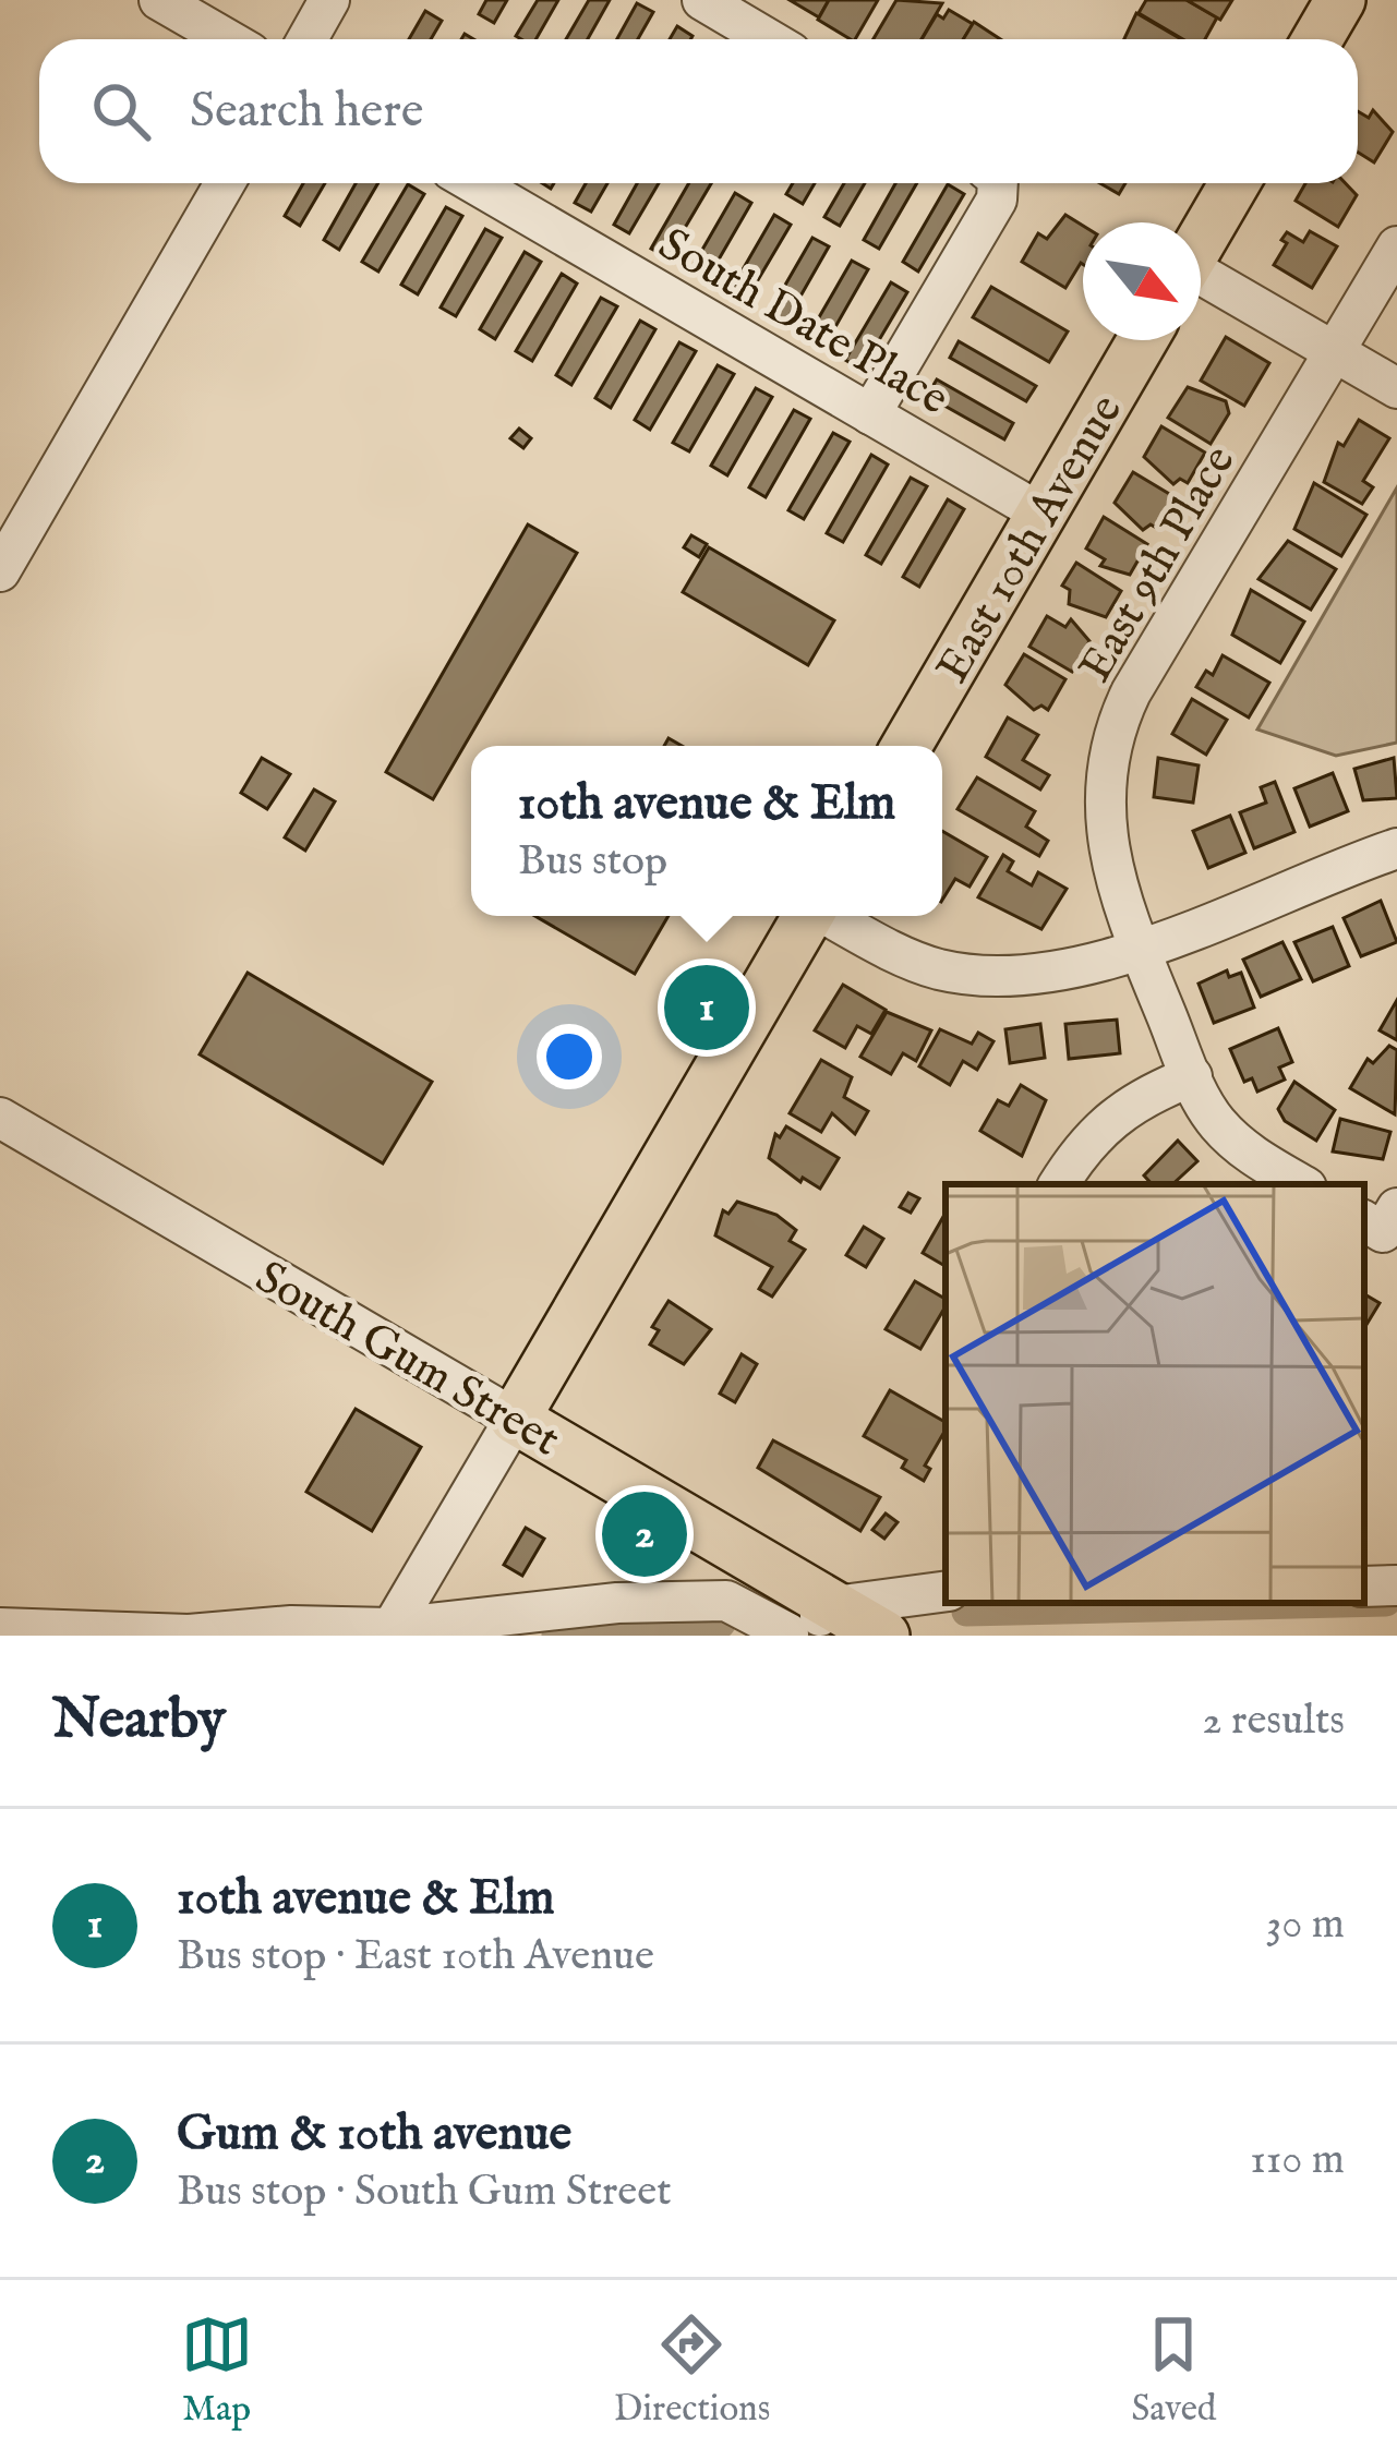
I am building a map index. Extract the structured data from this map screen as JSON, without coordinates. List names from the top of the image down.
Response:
{
  "streets": {
    "main road": ["East 10th Avenue", "South Gum Street"],
    "street": ["South Date Place", "East 9th Place"]
  },
  "crossings": [
    ["South Date Place", "East 10th Avenue"]
  ],
  "north": "bottom right",
  "page": {
    "search": "Search here",
    "popup": ["10th avenue & Elm", "Bus stop"],
    "pins": ["1", "2"],
    "heading": ["Nearby", "2 results"],
    "list": [
      {
        "mark": "1",
        "name": "10th avenue & Elm",
        "note": "Bus stop · East 10th Avenue",
        "value": "30 m"
      },
      {
        "mark": "2",
        "name": "Gum & 10th avenue",
        "note": "Bus stop · South Gum Street",
        "value": "110 m"
      }
    ],
    "nav": ["Map", "Directions", "Saved"]
  }
}
